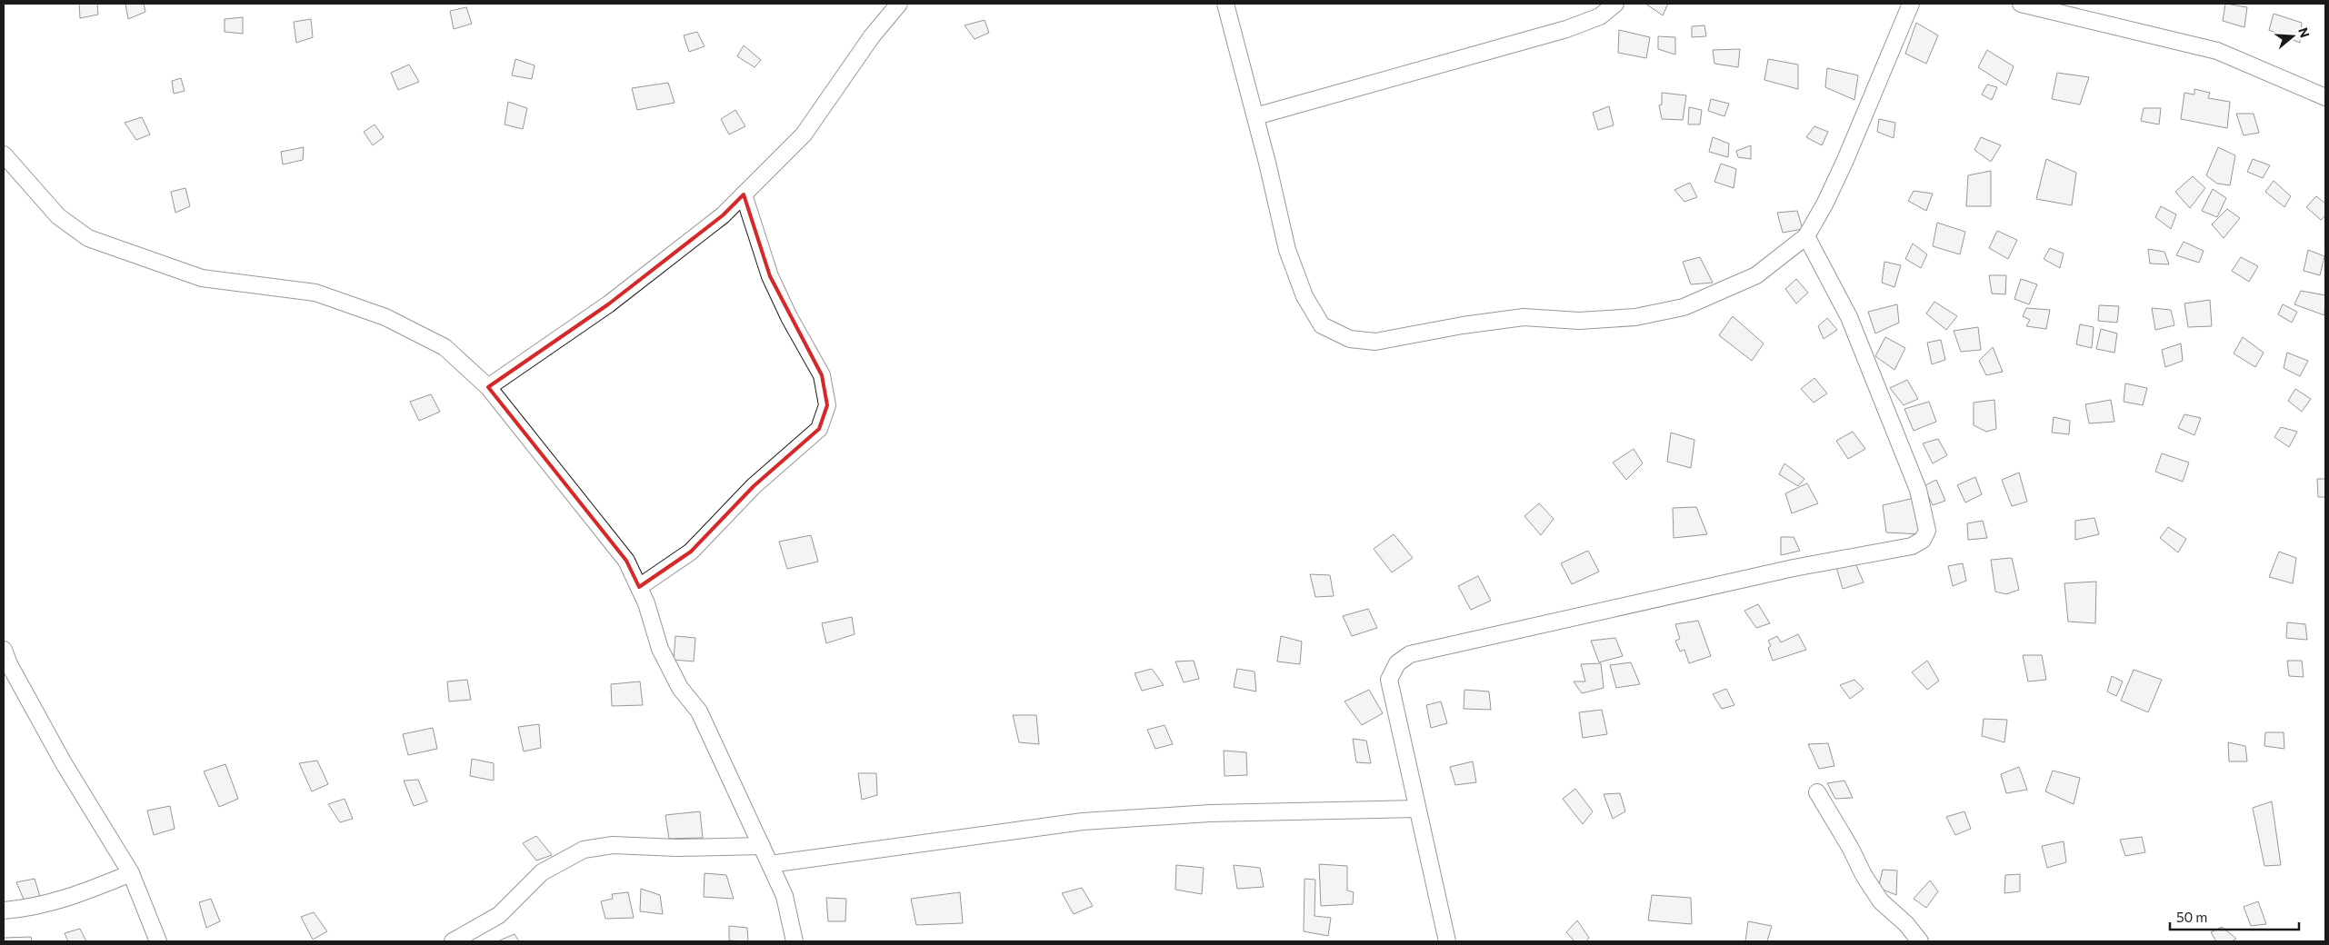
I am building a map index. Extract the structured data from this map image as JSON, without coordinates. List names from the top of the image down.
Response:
{
  "scale_bar": "50 m",
  "north": "right"
}
